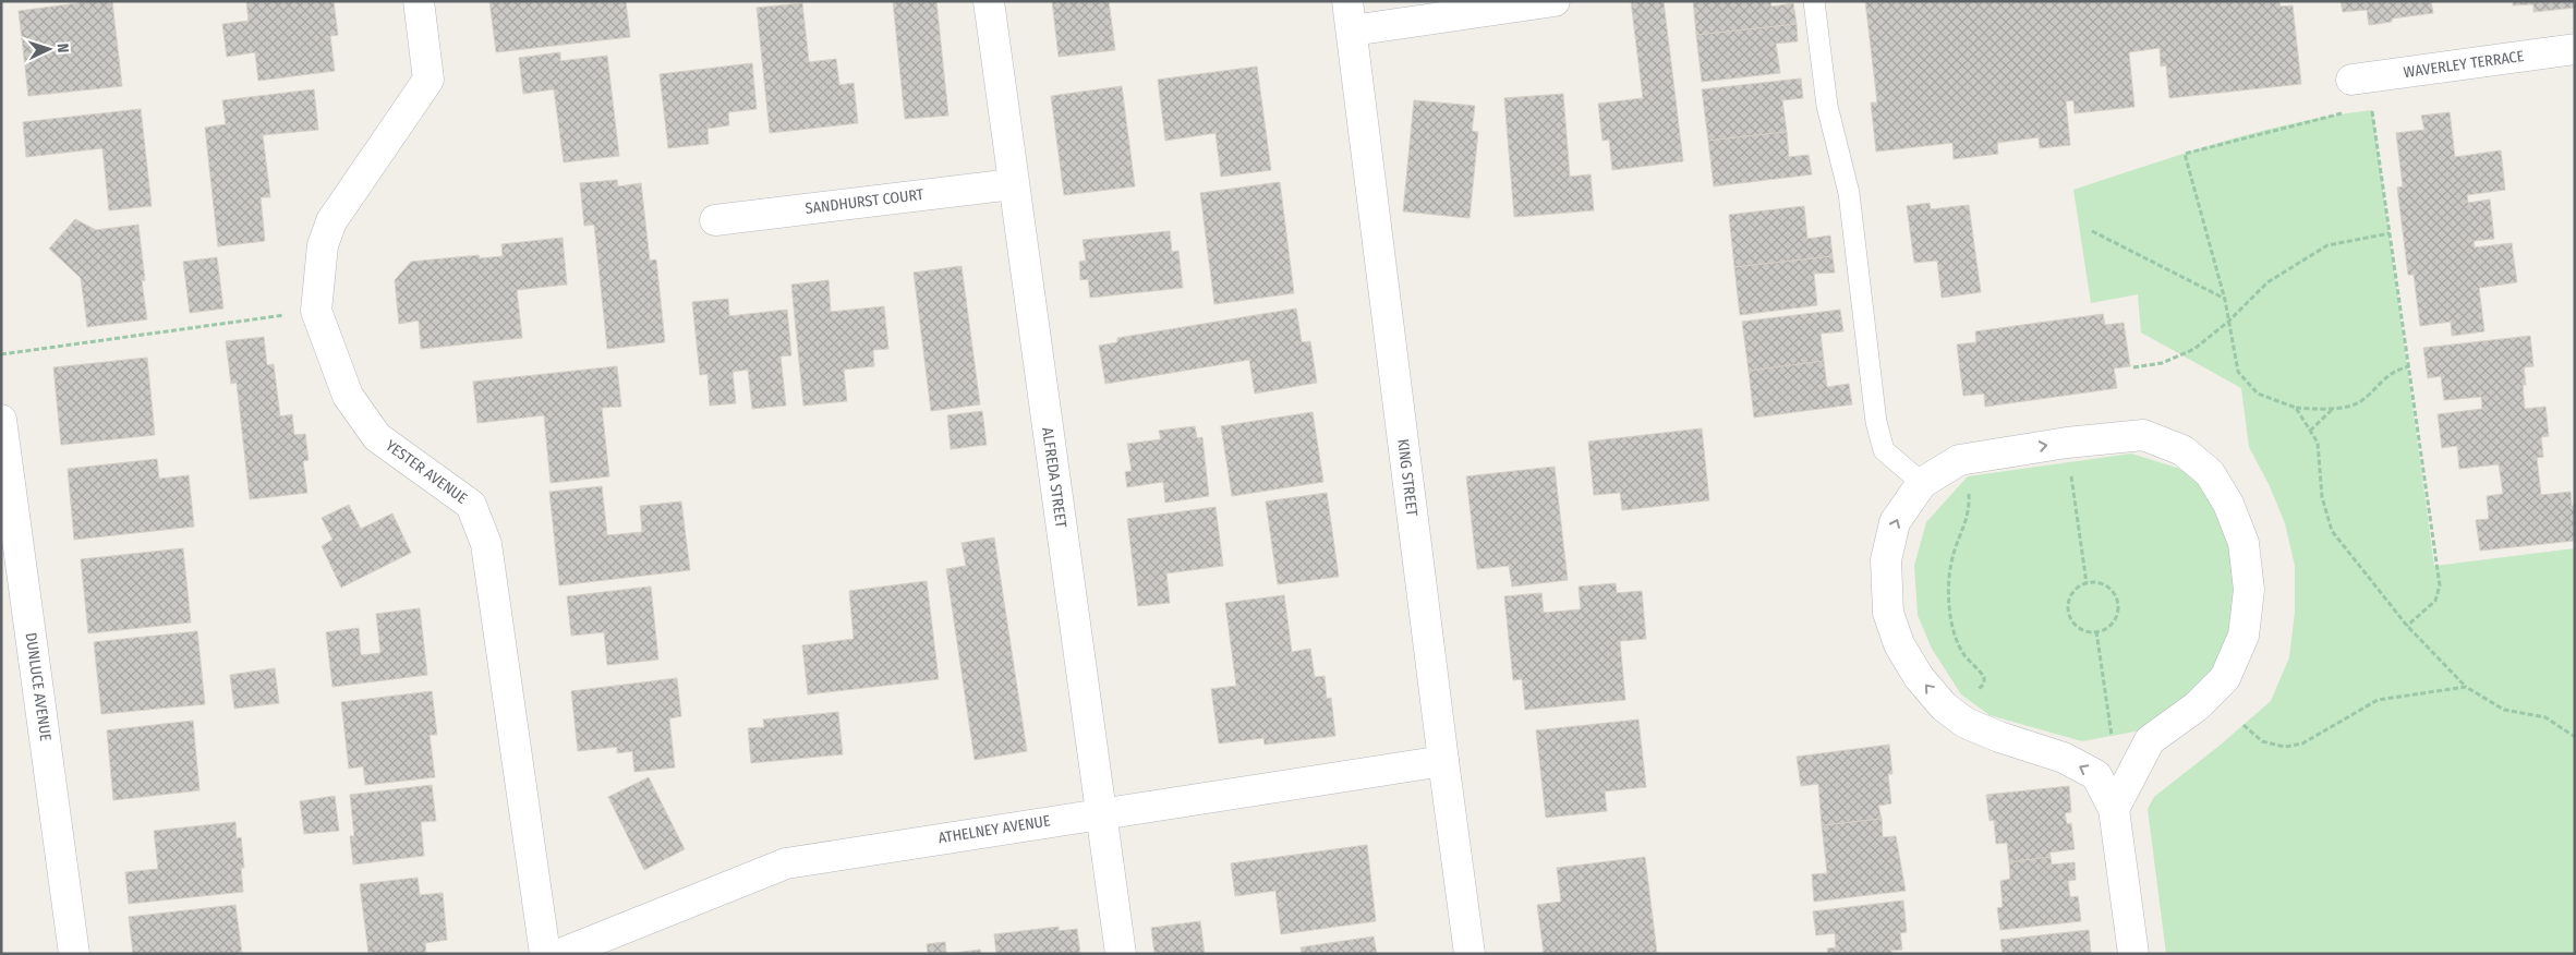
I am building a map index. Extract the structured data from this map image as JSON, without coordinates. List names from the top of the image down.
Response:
{
  "streets": {
    "street": [
      "WAVERLEY TERRACE",
      "SANDHURST COURT",
      "YESTER AVENUE",
      "ALFREDA STREET",
      "KING STREET",
      "DUNLUCE AVENUE",
      "ATHELNEY AVENUE"
    ]
  },
  "crossings": [
    ["SANDHURST COURT", "ALFREDA STREET"],
    ["ALFREDA STREET", "ATHELNEY AVENUE"],
    ["KING STREET", "ATHELNEY AVENUE"]
  ],
  "north": "right"
}
